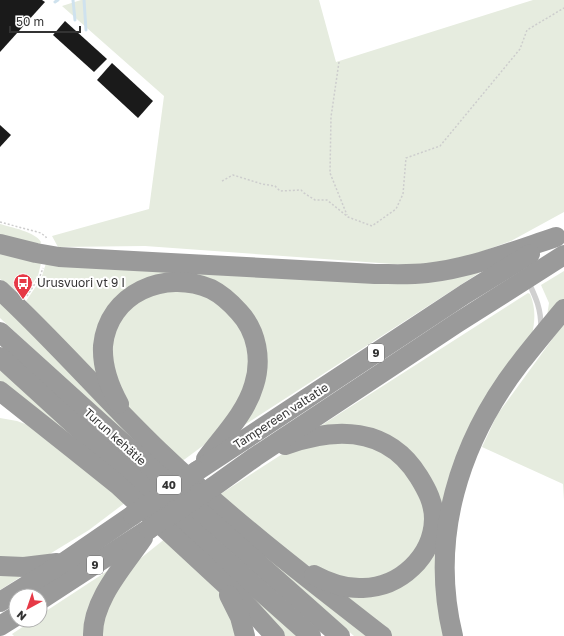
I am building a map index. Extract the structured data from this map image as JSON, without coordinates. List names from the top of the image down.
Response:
{
  "streets": {
    "highway": [
      "9",
      "Tampereen valtatie",
      "Turun kehätie",
      "40"
    ]
  },
  "places": {
    "bus stop": ["Urusvuori vt 9 I"]
  },
  "scale_bar": "50 m",
  "north": "bottom left"
}
